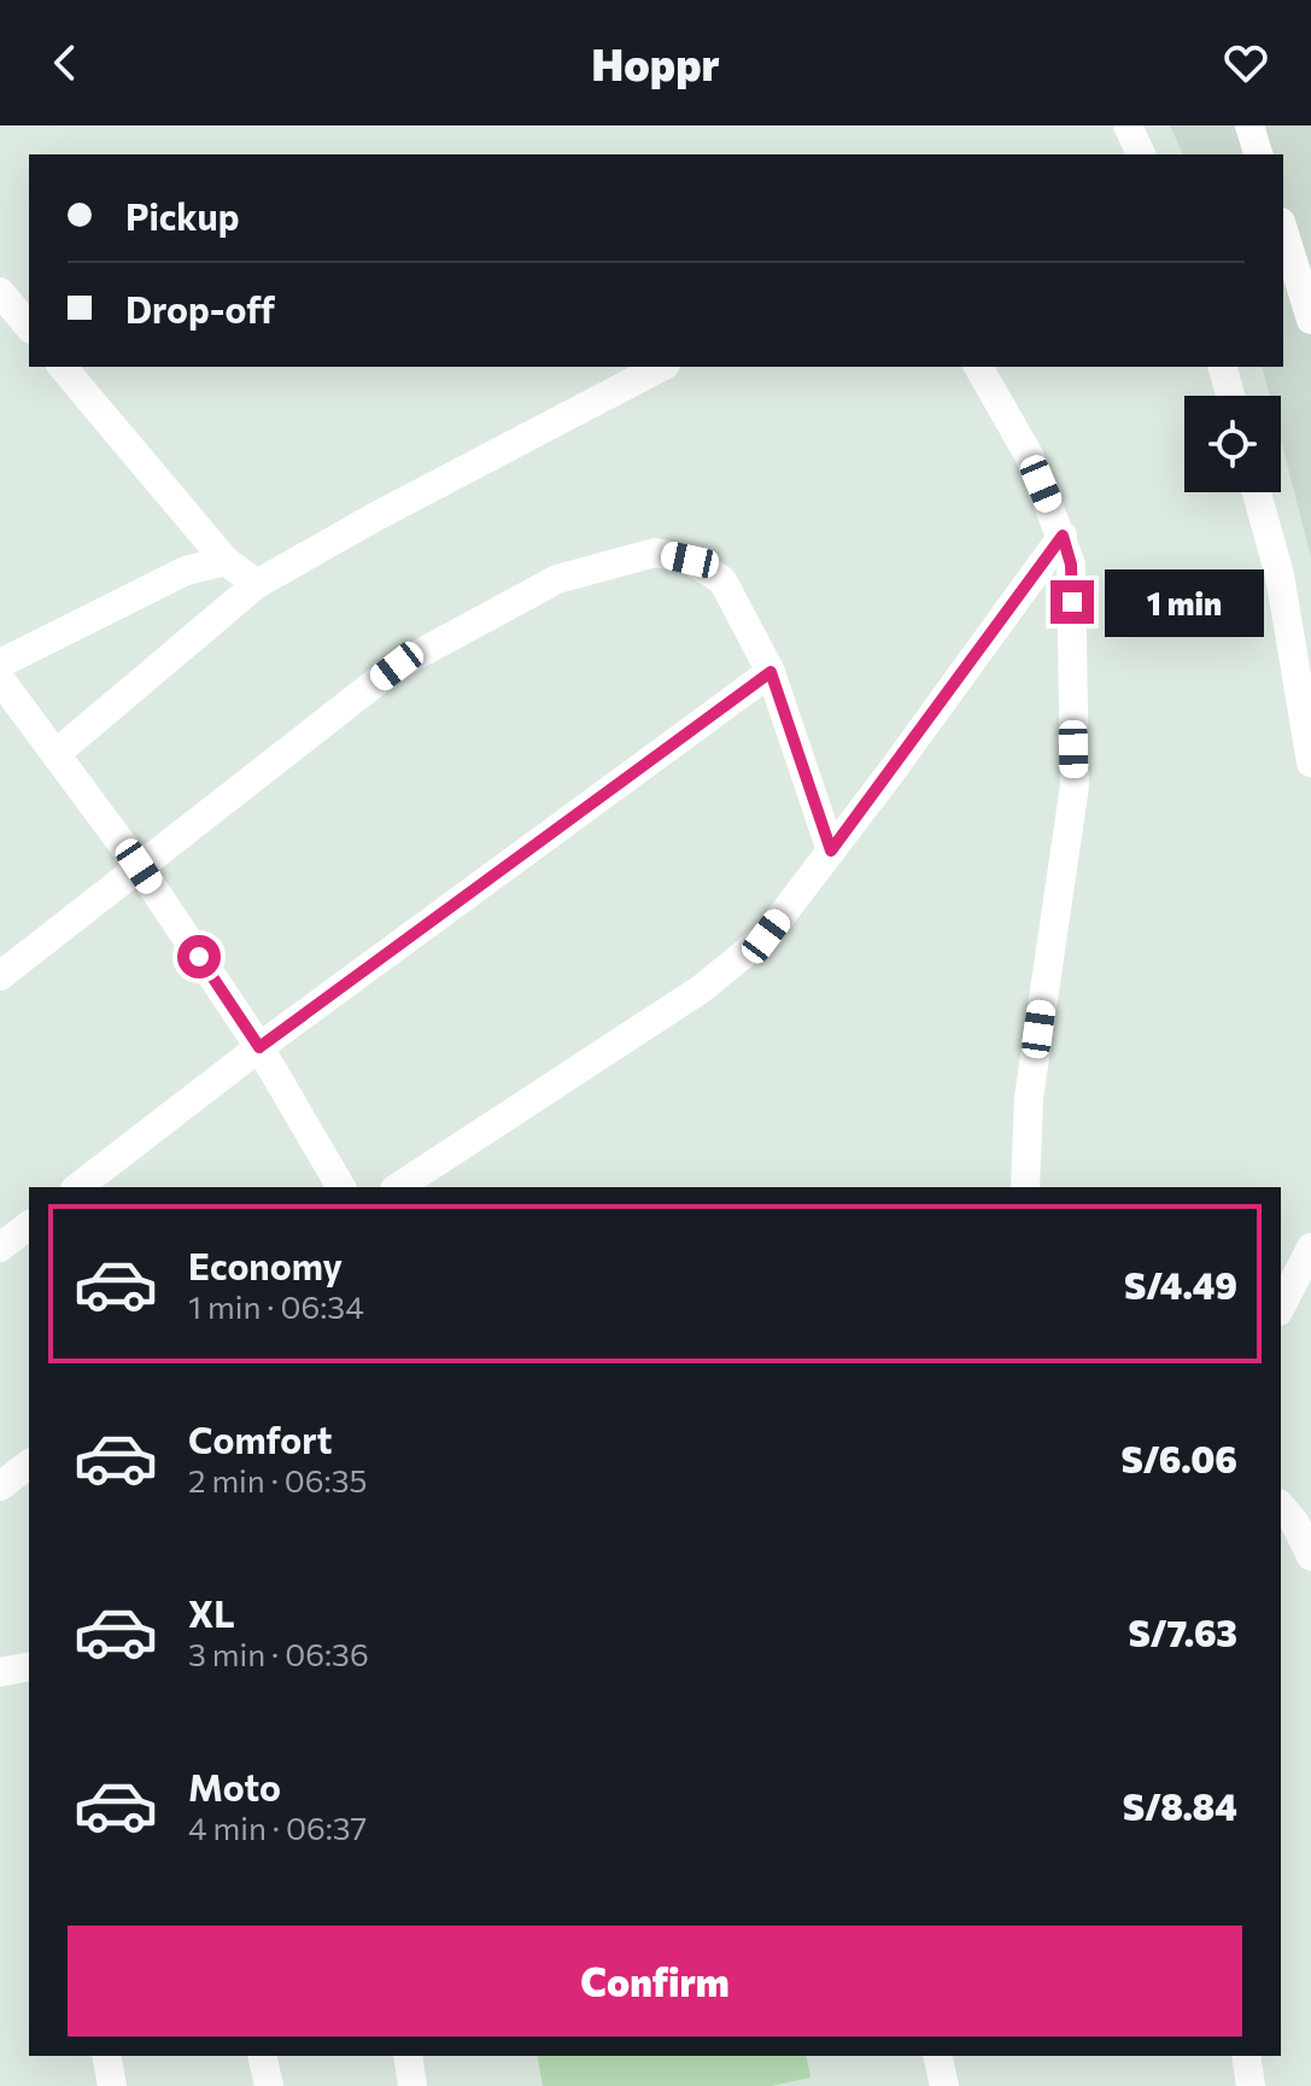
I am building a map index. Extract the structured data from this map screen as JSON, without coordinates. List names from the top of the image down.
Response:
{
  "page": {
    "header": "Hoppr",
    "banner": ["Pickup", "Drop-off"],
    "bubble": "1 min",
    "list": [
      {
        "name": "Economy",
        "note": "1 min · 06:34",
        "value": "S/4.49"
      },
      {
        "name": "Comfort",
        "note": "2 min · 06:35",
        "value": "S/6.06"
      },
      {
        "name": "XL",
        "note": "3 min · 06:36",
        "value": "S/7.63"
      },
      {
        "name": "Moto",
        "note": "4 min · 06:37",
        "value": "S/8.84"
      }
    ],
    "buttons": "Confirm"
  }
}
